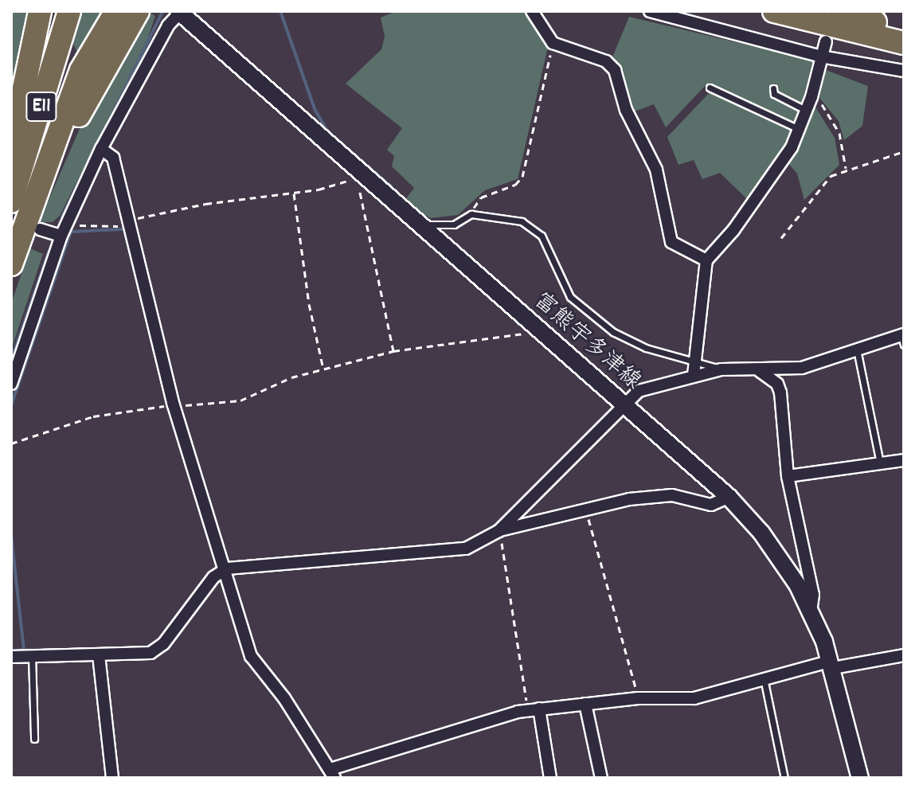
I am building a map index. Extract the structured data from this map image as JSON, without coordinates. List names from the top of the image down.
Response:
{
  "streets": {
    "highway": ["E11"],
    "main road": ["富熊宇多津線"]
  }
}
